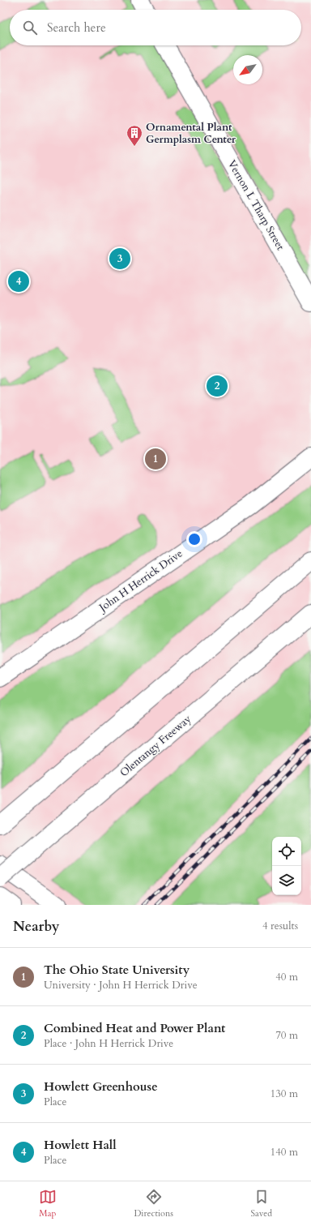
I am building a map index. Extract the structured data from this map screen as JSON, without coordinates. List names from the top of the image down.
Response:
{
  "streets": {
    "main road": ["Vernon L Tharp Street", "John H Herrick Drive", "Olentangy Freeway"]
  },
  "places": {
    "building": ["Ornamental Plant Germplasm Center"]
  },
  "north": "bottom left",
  "page": {
    "search": "Search here",
    "pins": [
      "3",
      "4",
      "2",
      "1"
    ],
    "heading": ["Nearby", "4 results"],
    "list": [
      {
        "mark": "1",
        "name": "The Ohio State University",
        "note": "University · John H Herrick Drive",
        "value": "40 m"
      },
      {
        "mark": "2",
        "name": "Combined Heat and Power Plant",
        "note": "Place · John H Herrick Drive",
        "value": "70 m"
      },
      {
        "mark": "3",
        "name": "Howlett Greenhouse",
        "note": "Place",
        "value": "130 m"
      },
      {
        "mark": "4",
        "name": "Howlett Hall",
        "note": "Place",
        "value": "140 m"
      }
    ],
    "nav": ["Map", "Directions", "Saved"]
  }
}
